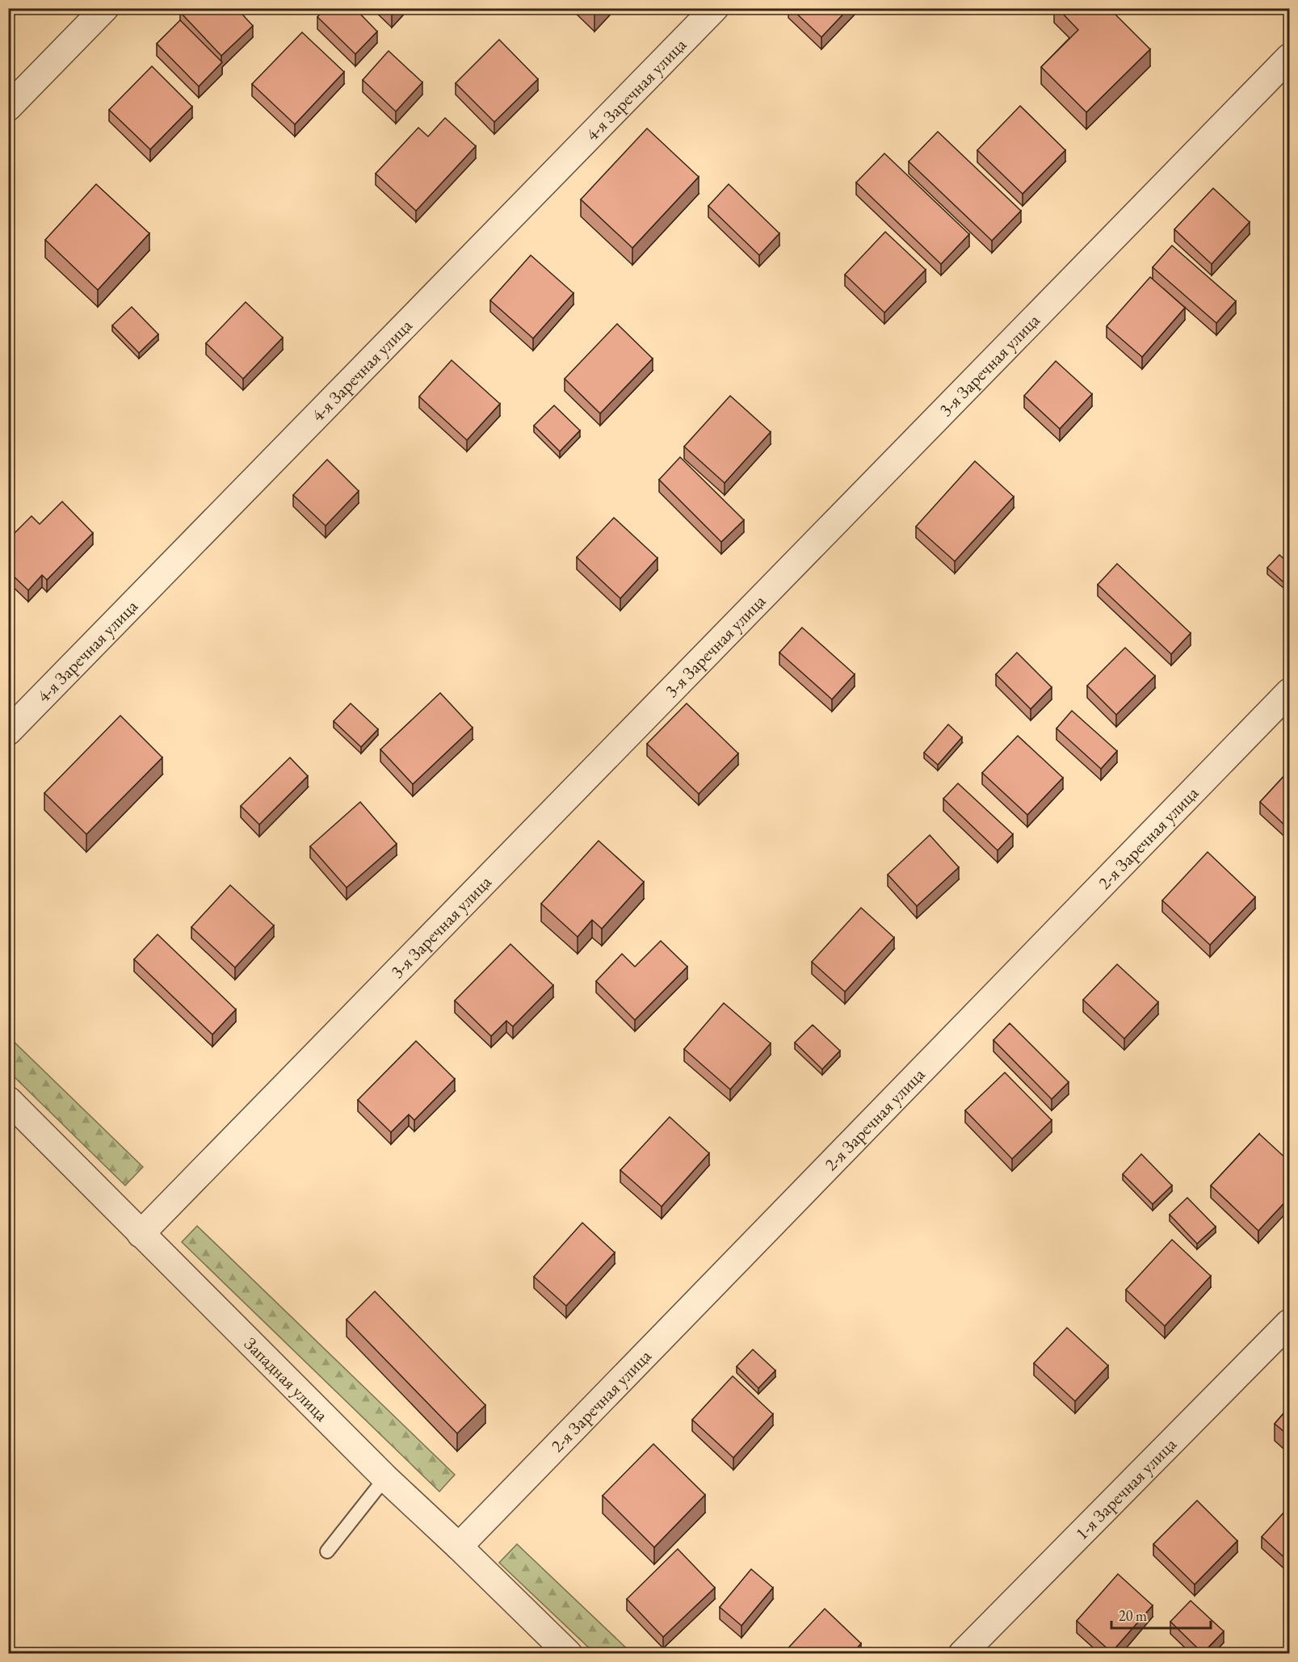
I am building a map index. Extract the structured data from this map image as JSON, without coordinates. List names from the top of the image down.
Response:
{
  "streets": {
    "street": [
      "4-я Заречная улица",
      "3-я Заречная улица",
      "2-я Заречная улица",
      "Западная улица",
      "1-я Заречная улица"
    ]
  },
  "crossings": [
    ["3-я Заречная улица", "Западная улица"],
    ["2-я Заречная улица", "Западная улица"]
  ],
  "scale_bar": "20 m"
}
